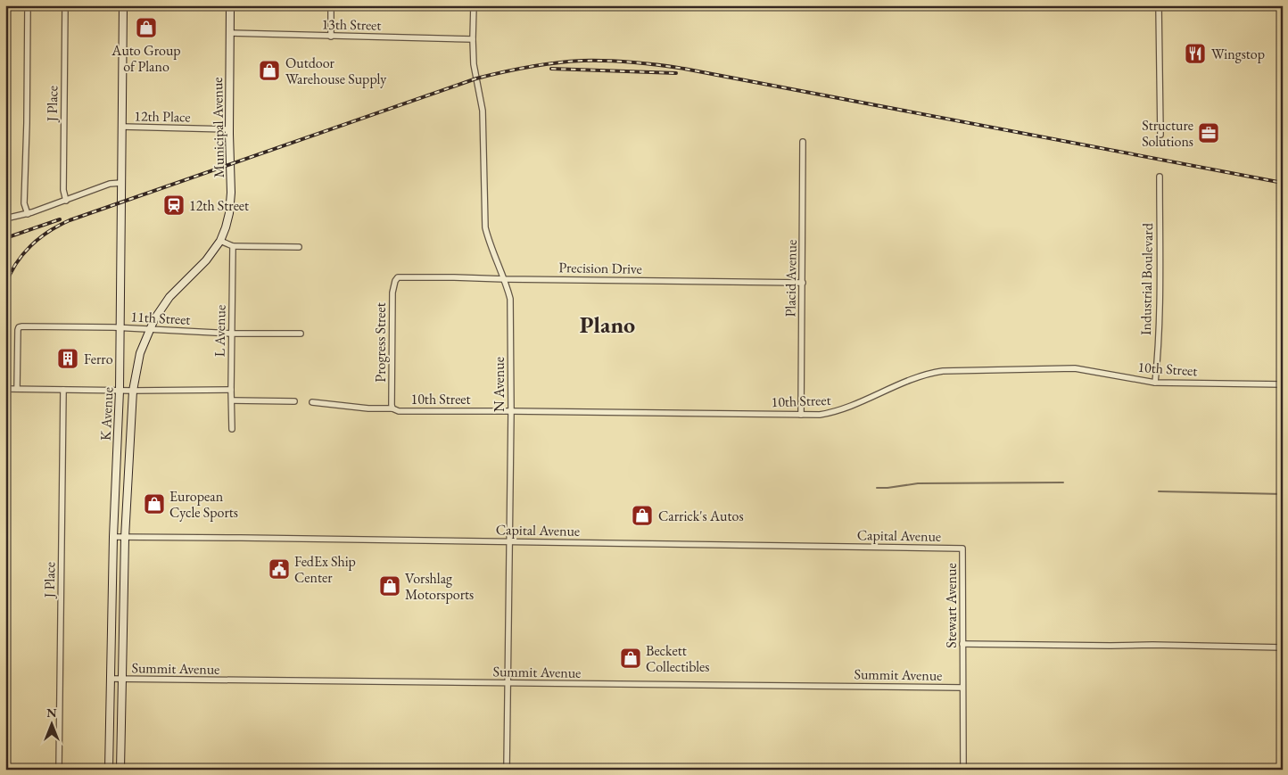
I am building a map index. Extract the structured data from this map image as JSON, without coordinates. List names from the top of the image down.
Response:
{
  "streets": {
    "main road": ["Municipal Avenue", "K Avenue"],
    "street": [
      "13th Street",
      "J Place",
      "12th Place",
      "Precision Drive",
      "Placid Avenue",
      "Industrial Boulevard",
      "11th Street",
      "L Avenue",
      "Progress Street",
      "10th Street",
      "N Avenue",
      "Capital Avenue",
      "Stewart Avenue",
      "Summit Avenue"
    ]
  },
  "crossings": [
    ["13th Street", "Municipal Avenue"],
    ["13th Street", "N Avenue"],
    ["12th Place", "Municipal Avenue"],
    ["12th Place", "K Avenue"],
    ["Municipal Avenue", "11th Street"],
    ["Municipal Avenue", "K Avenue"],
    ["Precision Drive", "Placid Avenue"],
    ["Precision Drive", "Progress Street"],
    ["Precision Drive", "N Avenue"],
    ["Placid Avenue", "10th Street"],
    ["Industrial Boulevard", "10th Street"],
    ["11th Street", "L Avenue"],
    ["11th Street", "K Avenue"],
    ["Progress Street", "10th Street"],
    ["10th Street", "N Avenue"],
    ["N Avenue", "Capital Avenue"],
    ["N Avenue", "Summit Avenue"],
    ["K Avenue", "Capital Avenue"],
    ["K Avenue", "Summit Avenue"],
    ["Capital Avenue", "Stewart Avenue"],
    ["Stewart Avenue", "Summit Avenue"]
  ],
  "districts": ["Plano"],
  "places": {
    "shop": [
      "Auto Group of Plano",
      "Outdoor Warehouse Supply",
      "European Cycle Sports",
      "Carrick's Autos",
      "Vorshlag Motorsports",
      "Beckett Collectibles"
    ],
    "restaurant": ["Wingstop"],
    "office": ["Structure Solutions"],
    "station": ["12th Street"],
    "building": ["Ferro"],
    "public building": ["FedEx Ship Center"]
  },
  "north": "top"
}
